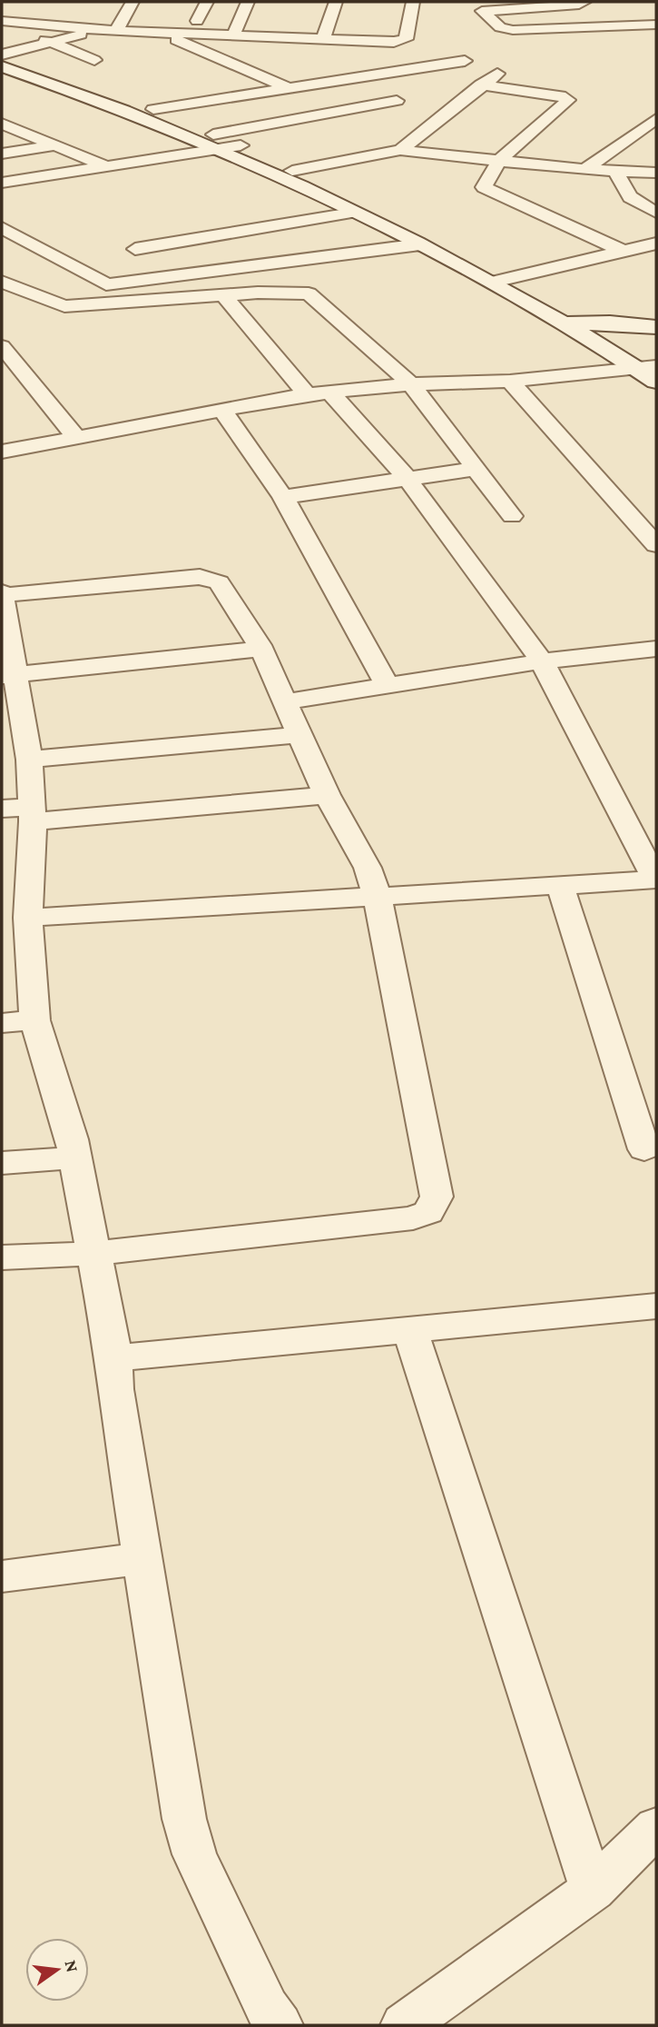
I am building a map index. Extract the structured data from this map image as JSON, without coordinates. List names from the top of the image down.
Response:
{
  "north": "right"
}
